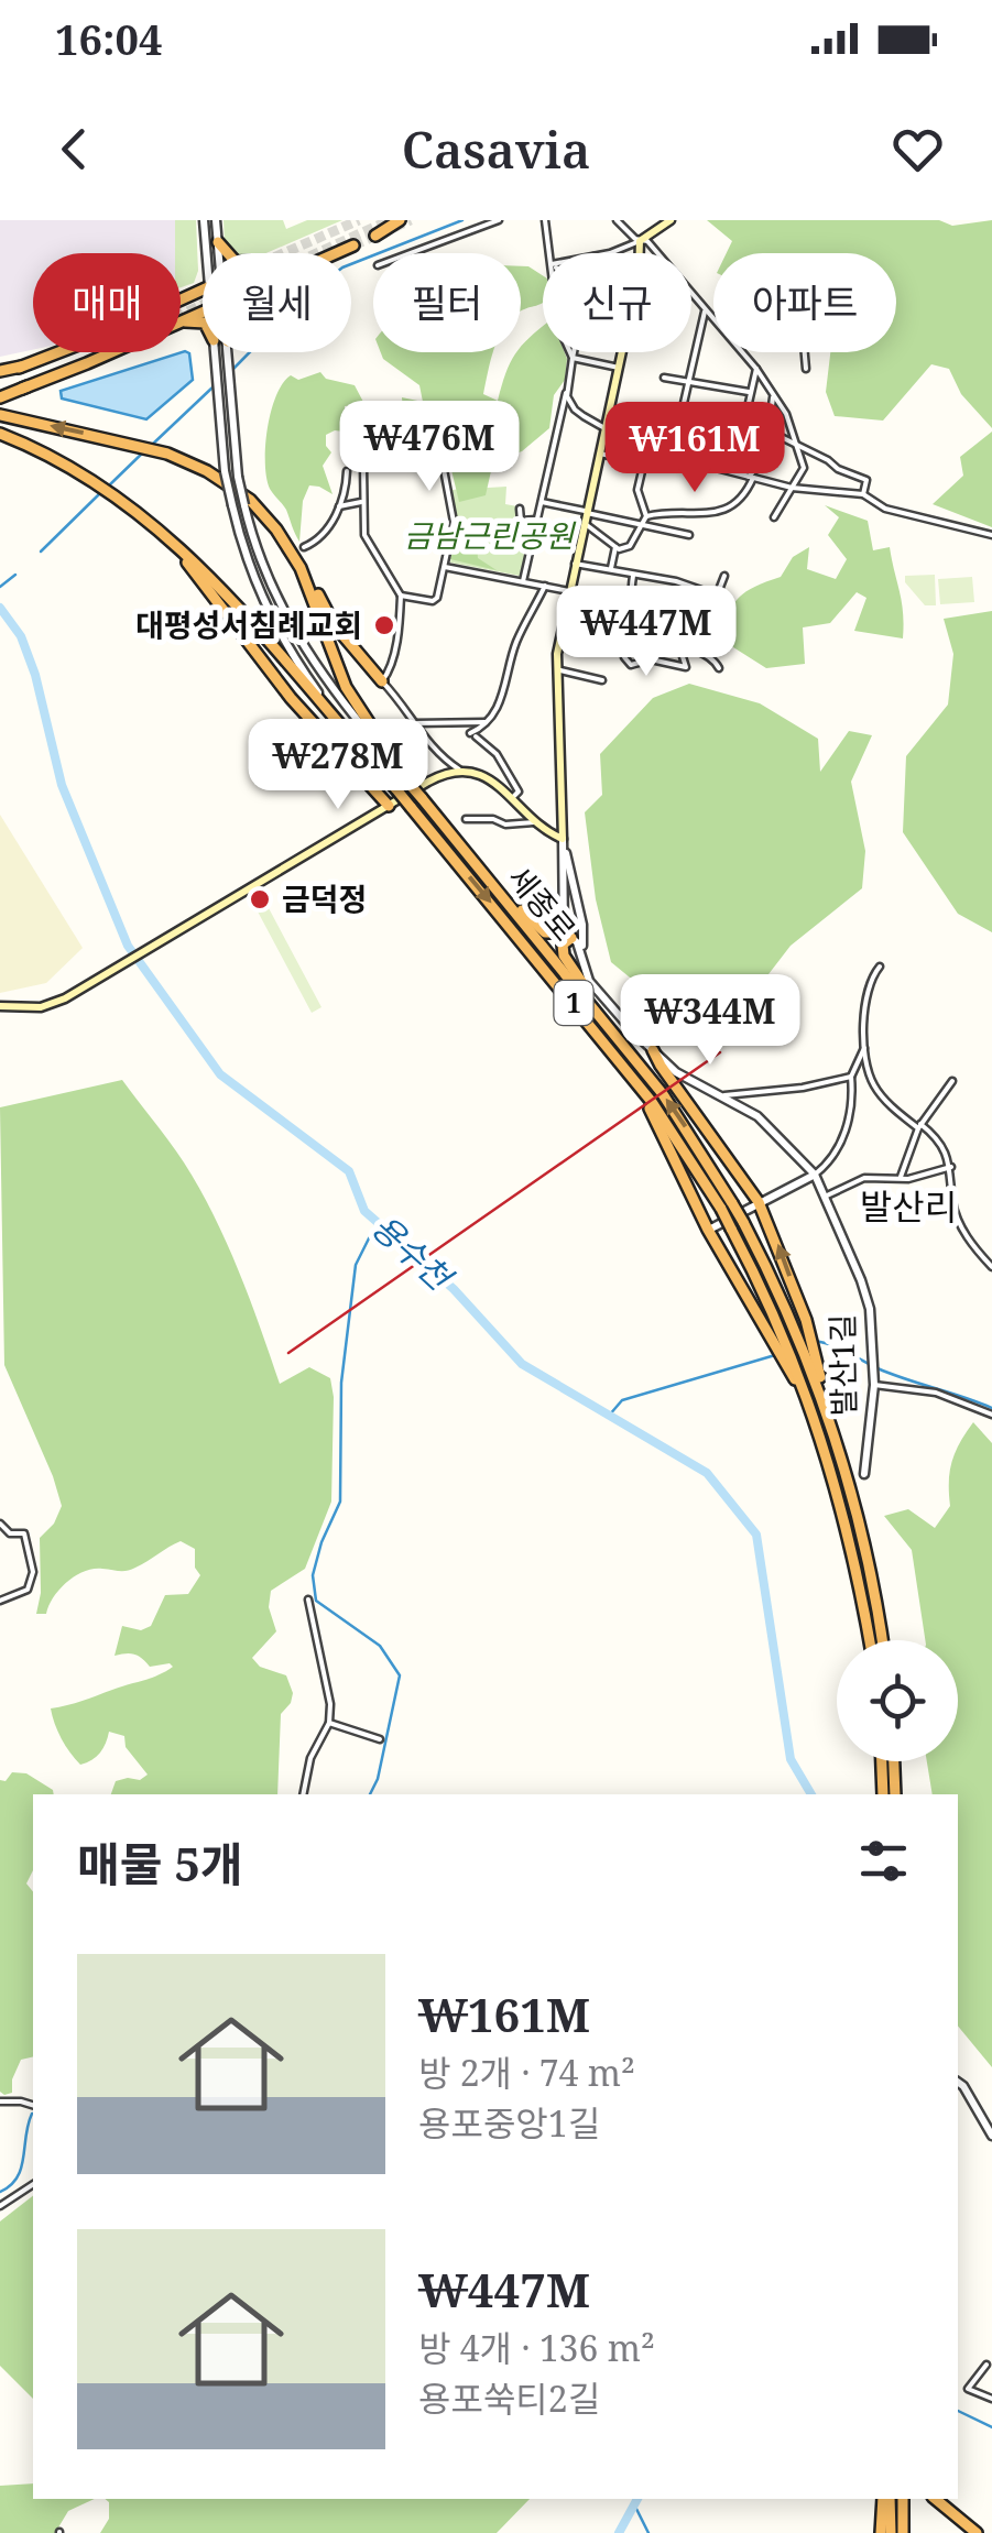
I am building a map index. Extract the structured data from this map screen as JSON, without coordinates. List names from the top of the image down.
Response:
{
  "streets": {
    "highway": ["세종로", "1"],
    "street": ["발산1길"]
  },
  "districts": ["발산리"],
  "water": ["용수천"],
  "parks": ["금남근린공원"],
  "places": ["대평성서침례교회", "금덕정"],
  "page": {
    "status": "16:04",
    "header": "Casavia",
    "chip": [
      "매매",
      "월세",
      "필터",
      "신규",
      "아파트"
    ],
    "price": [
      "₩476M",
      "₩161M",
      "₩447M",
      "₩278M",
      "₩344M"
    ],
    "heading": "매물 5개",
    "list": [
      {
        "name": "₩161M",
        "note": "방 2개 · 74 m² · 용포중앙1길"
      },
      {
        "name": "₩447M",
        "note": "방 4개 · 136 m² · 용포쑥티2길"
      }
    ]
  }
}
